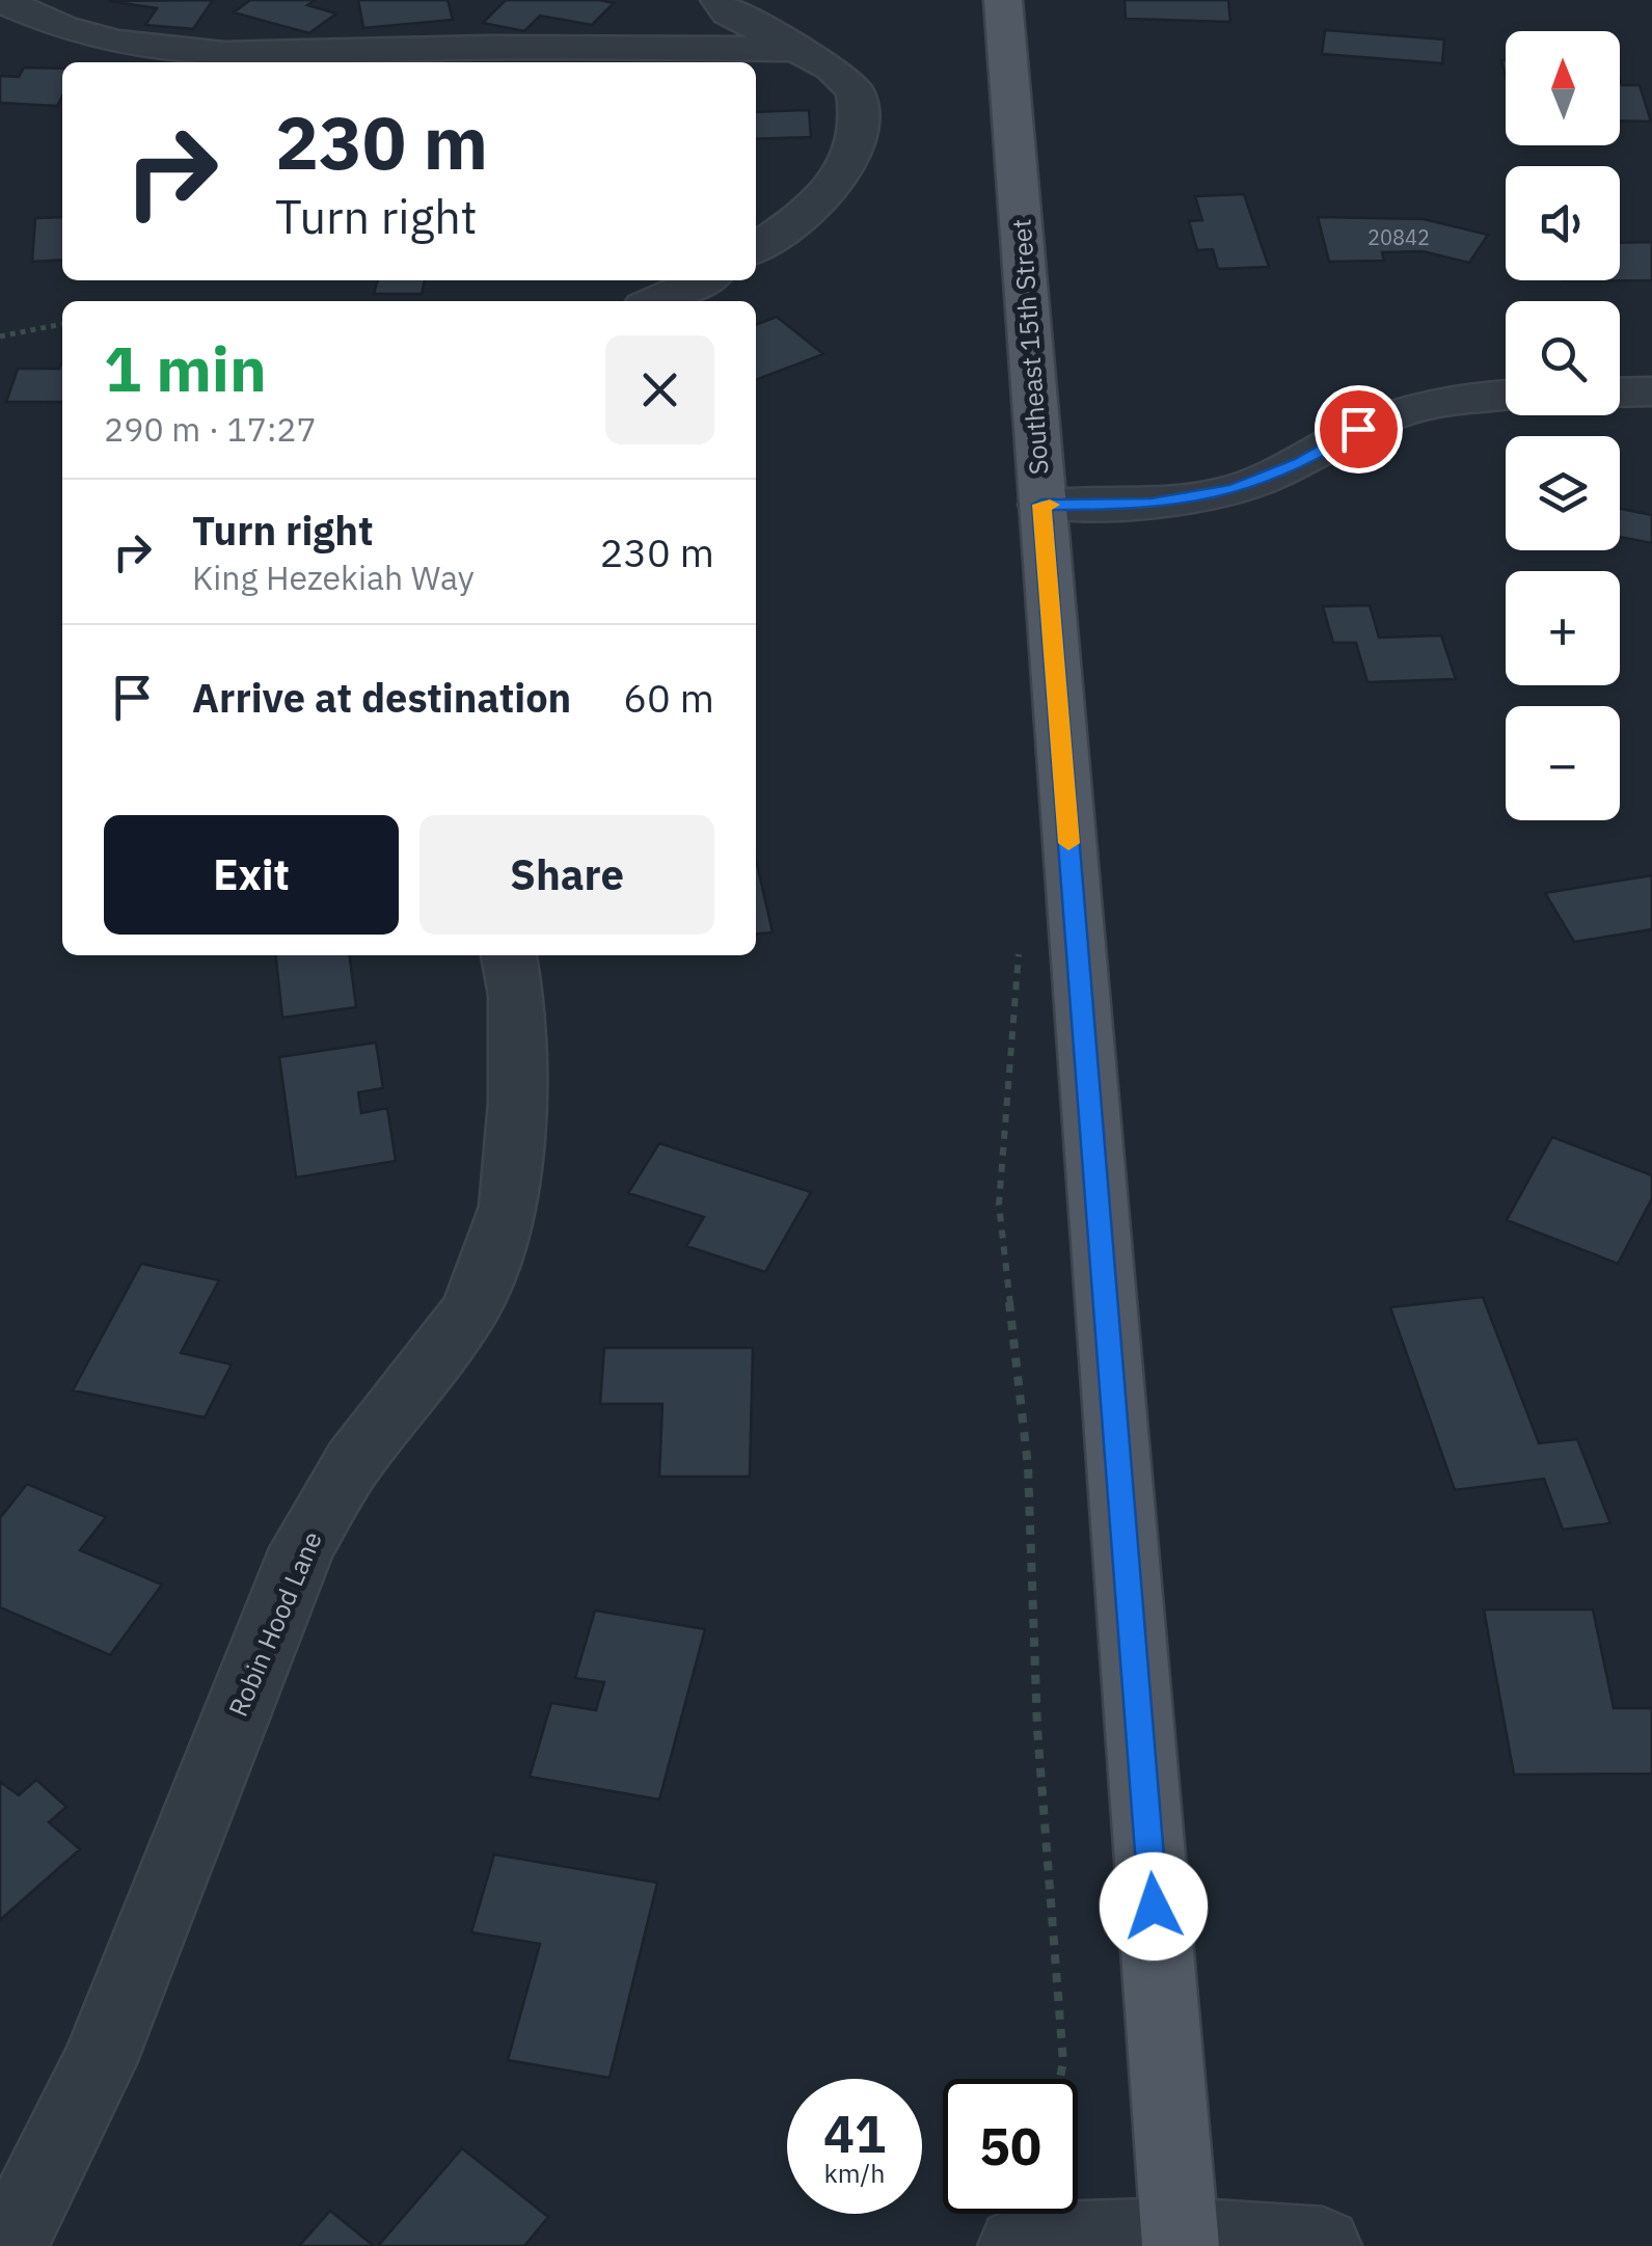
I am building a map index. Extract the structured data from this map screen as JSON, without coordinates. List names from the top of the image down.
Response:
{
  "streets": {
    "main road": ["Southeast 15th Street"],
    "street": ["Robin Hood Lane"]
  },
  "house_numbers": ["20842"],
  "north": "top",
  "page": {
    "map_buttons": ["+", "−"],
    "turn": ["230 m", "Turn right"],
    "heading": ["1 min", "290 m · 17:27"],
    "list": [
      {
        "name": "Turn right",
        "note": "King Hezekiah Way",
        "value": "230 m"
      },
      {
        "name": "Arrive at destination",
        "value": "60 m"
      }
    ],
    "buttons": ["Exit", "Share"],
    "speed": "41 km/h",
    "limit": "50"
  }
}
